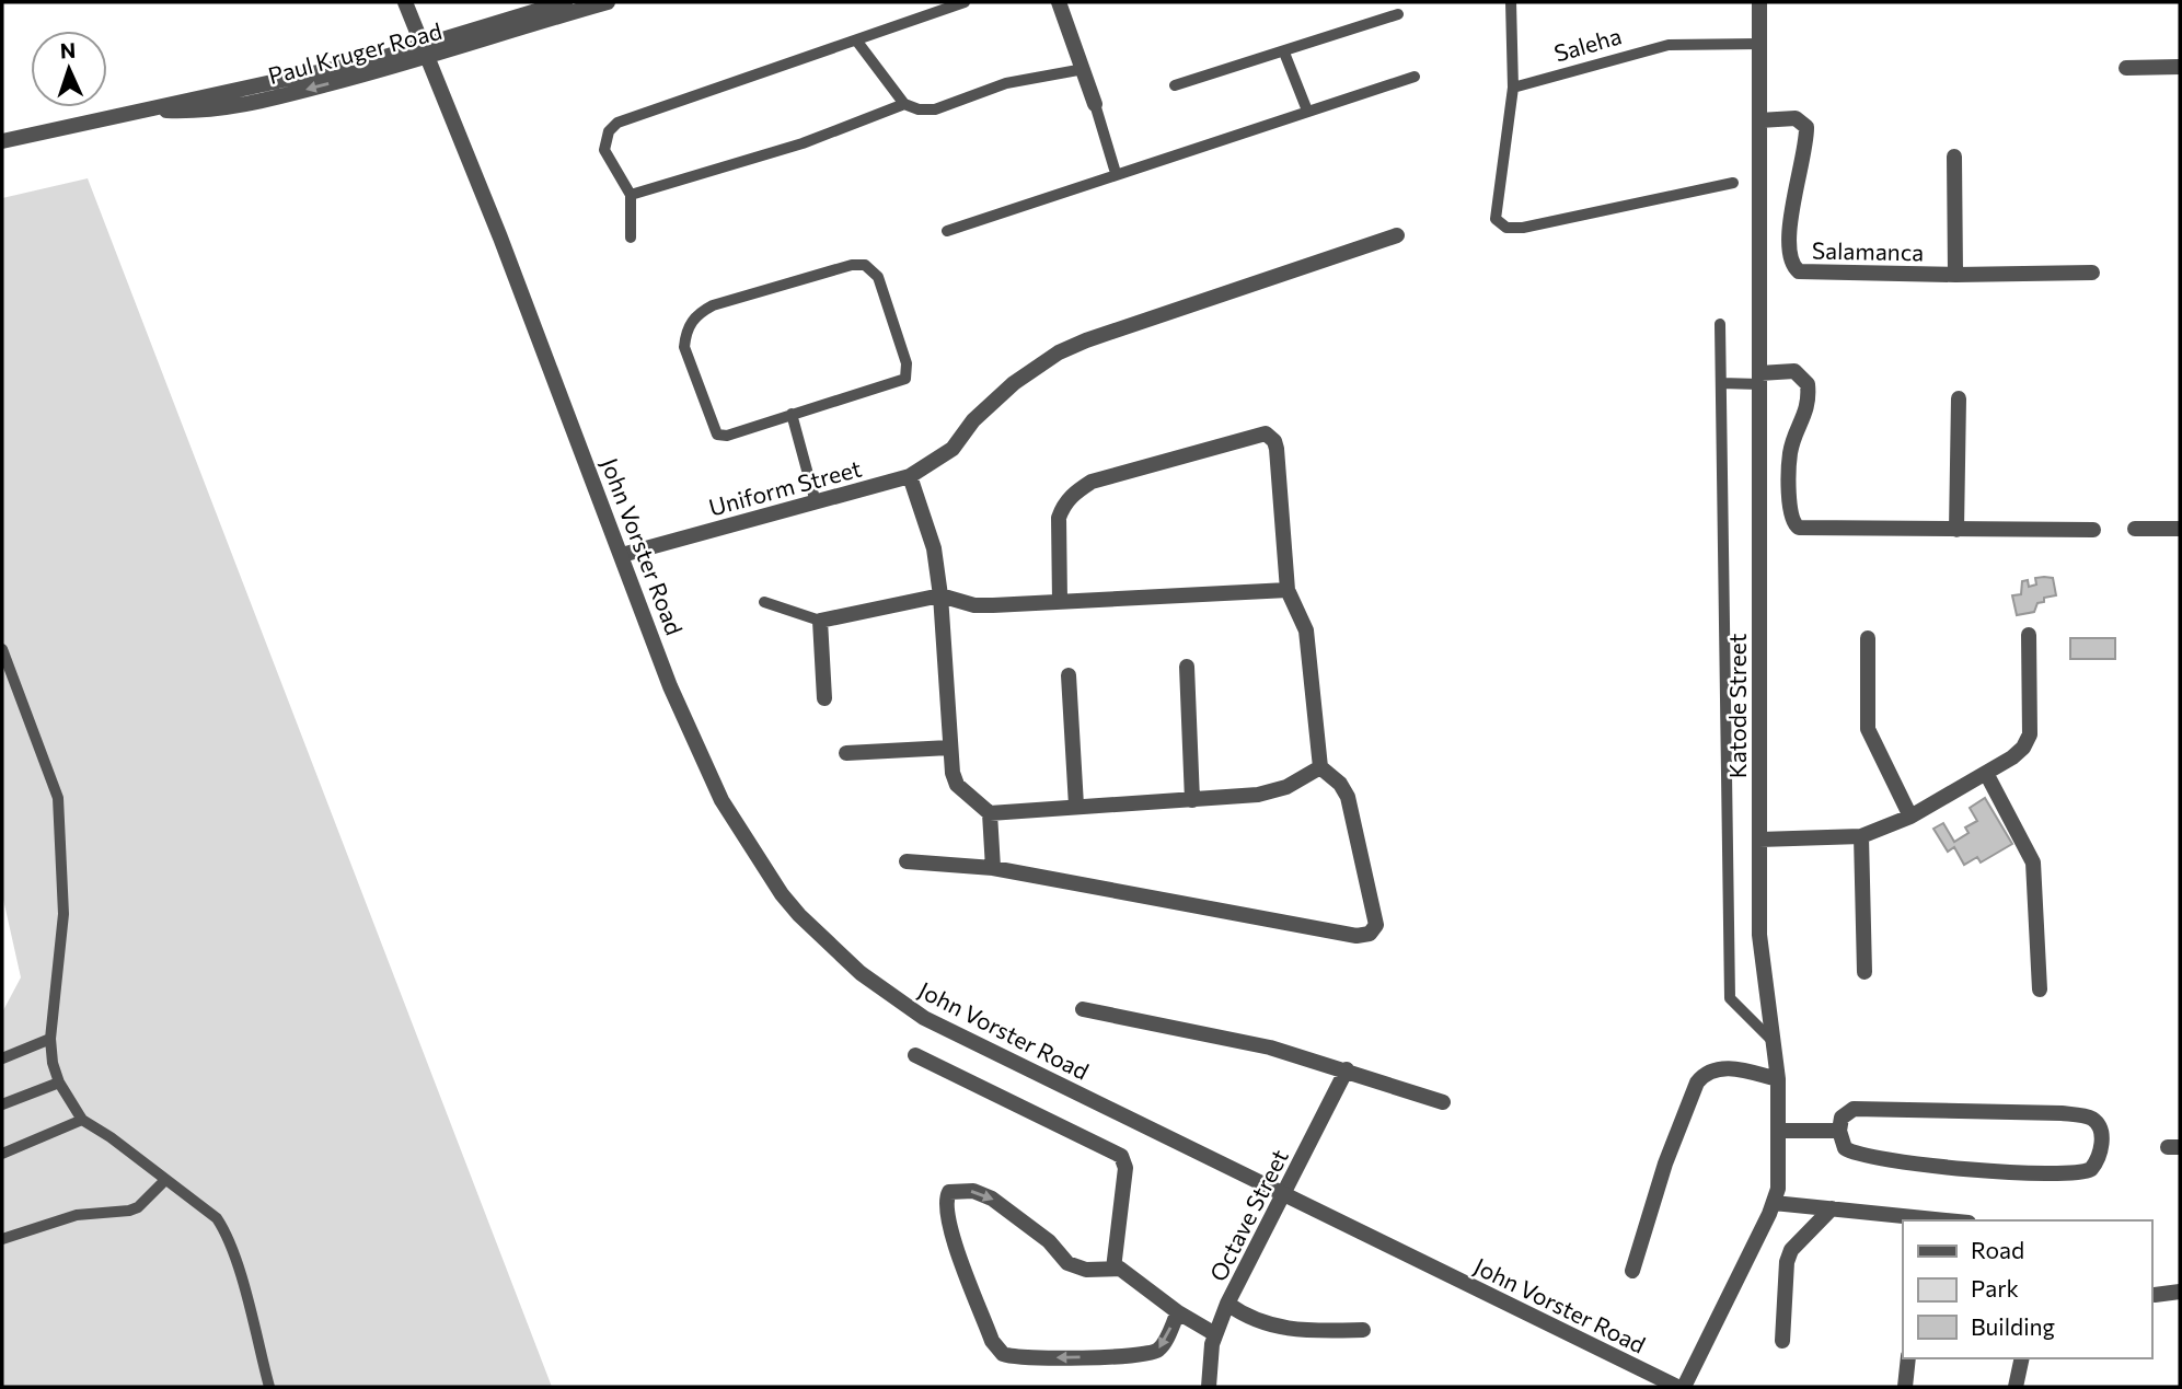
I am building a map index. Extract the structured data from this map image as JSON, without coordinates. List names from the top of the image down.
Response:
{
  "streets": {
    "street": [
      "Paul Kruger Road",
      "Salamanca",
      "Uniform Street",
      "John Vorster Road",
      "Katode Street",
      "Octave Street"
    ],
    "lane": ["Saleha"]
  },
  "crossings": [
    ["Saleha", "Katode Street"],
    ["Paul Kruger Road", "John Vorster Road"],
    ["Salamanca", "Katode Street"],
    ["Uniform Street", "John Vorster Road"],
    ["John Vorster Road", "Octave Street"]
  ],
  "legend": ["Road", "Park", "Building"],
  "north": "top"
}
